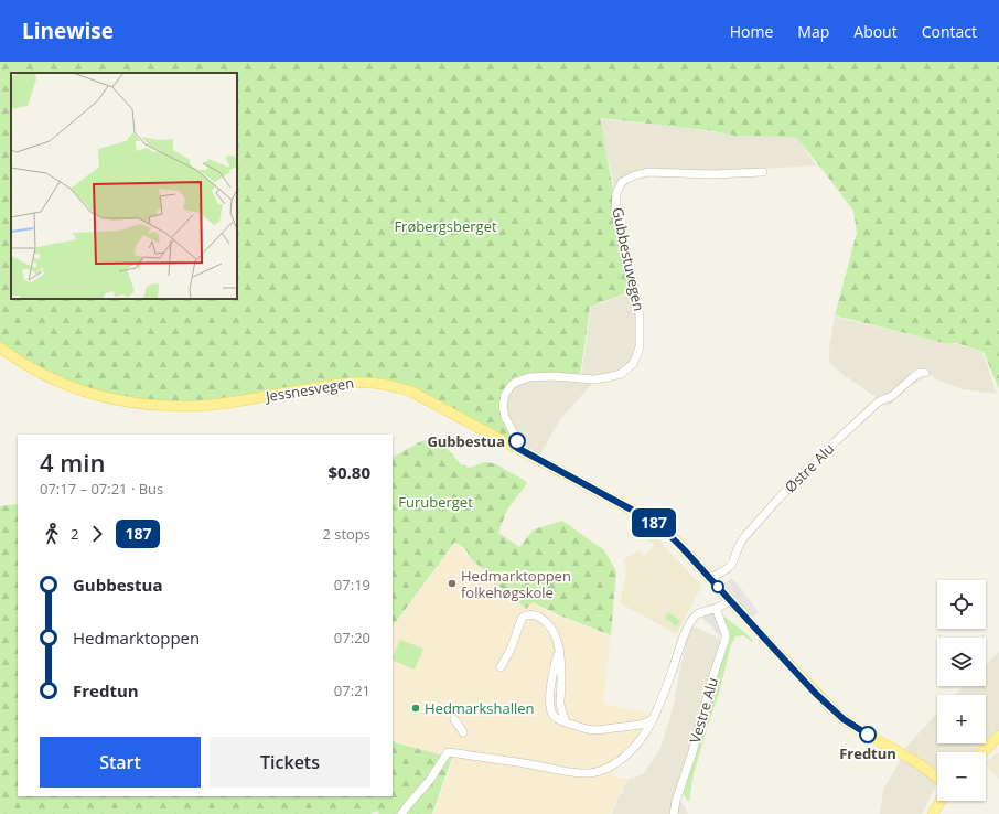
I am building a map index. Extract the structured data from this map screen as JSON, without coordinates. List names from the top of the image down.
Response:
{
  "streets": {
    "main road": ["Jessnesvegen"],
    "street": ["Gubbestuvegen", "Østre Alu", "Vestre Alu"]
  },
  "crossings": [
    ["Gubbestuvegen", "Jessnesvegen"],
    ["Jessnesvegen", "Østre Alu"]
  ],
  "parks": ["Frøbergsberget", "Furuberget"],
  "places": [
    "Gubbestua",
    "Hedmarktoppen folkehøgskole",
    "Hedmarkshallen",
    "Fredtun"
  ],
  "lines": ["bus line 187"],
  "page": {
    "header": "Linewise",
    "nav": [
      "Home",
      "Map",
      "About",
      "Contact"
    ],
    "on_map": "187",
    "heading": ["4 min", "07:17 – 07:21 · Bus", "$0.80"],
    "legs": ["2", "187", "2 stops"],
    "list": [
      {
        "name": "Gubbestua",
        "value": "07:19"
      },
      {
        "name": "Hedmarktoppen",
        "value": "07:20"
      },
      {
        "name": "Fredtun",
        "value": "07:21"
      }
    ],
    "map_buttons": ["+", "−"],
    "buttons": ["Start", "Tickets"]
  }
}
